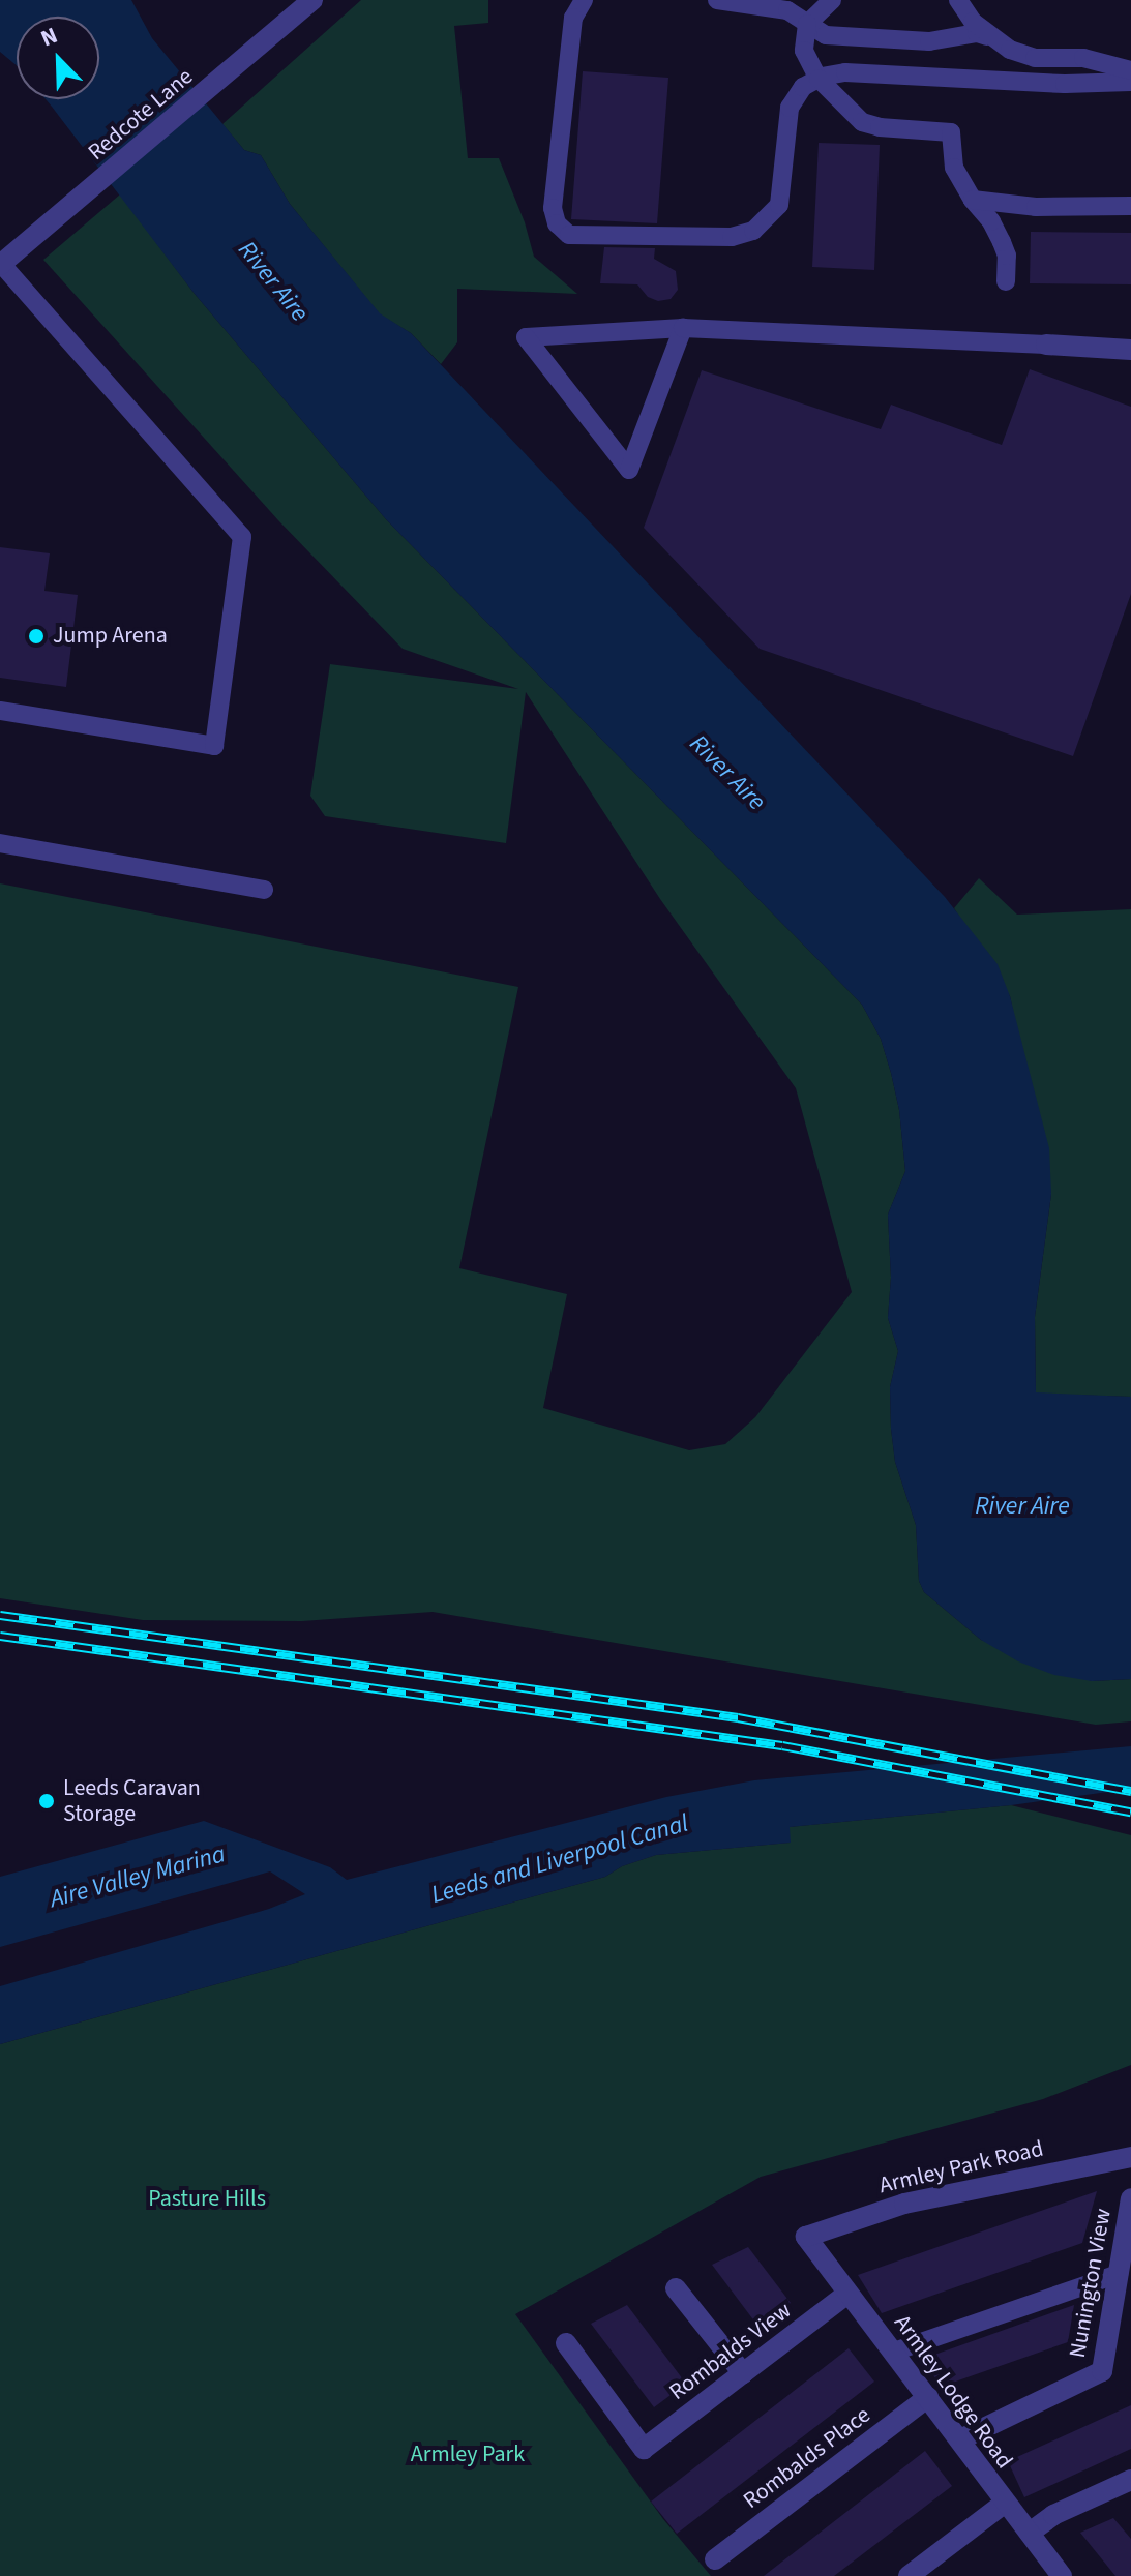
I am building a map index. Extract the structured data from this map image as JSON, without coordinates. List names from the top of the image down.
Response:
{
  "streets": {
    "street": [
      "Redcote Lane",
      "Armley Park Road",
      "Nunington View",
      "Rombalds View",
      "Armley Lodge Road",
      "Rombalds Place"
    ]
  },
  "crossings": [
    ["Armley Park Road", "Armley Lodge Road"],
    ["Nunington View", "Armley Lodge Road"],
    ["Rombalds View", "Armley Lodge Road"],
    ["Armley Lodge Road", "Rombalds Place"]
  ],
  "water": ["River Aire", "Leeds and Liverpool Canal", "Aire Valley Marina"],
  "parks": ["Pasture Hills", "Armley Park"],
  "places": ["Jump Arena", "Leeds Caravan Storage"],
  "north": "top left"
}
